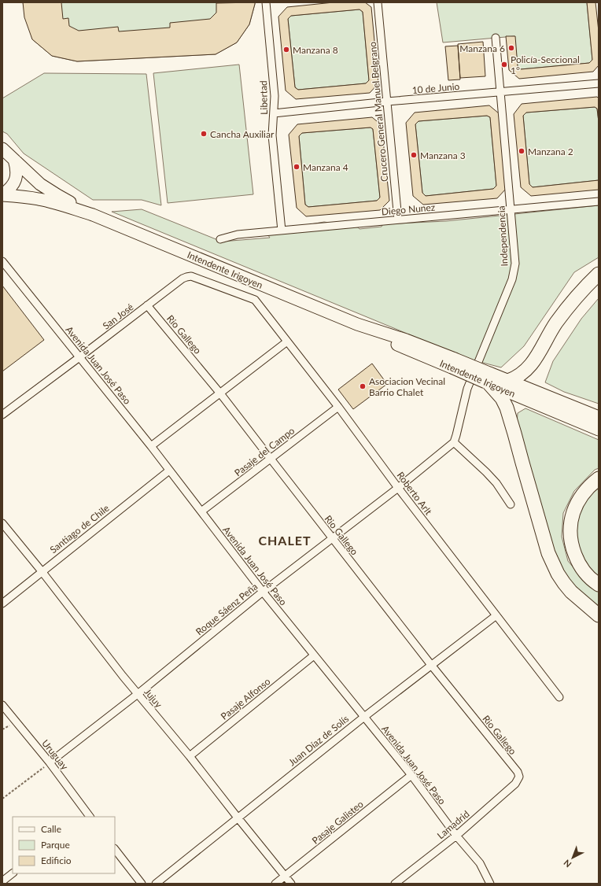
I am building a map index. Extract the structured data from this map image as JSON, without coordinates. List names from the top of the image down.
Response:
{
  "streets": {
    "main road": ["Intendente Irigoyen"],
    "street": [
      "10 de Junio",
      "Libertad",
      "Crucero General Manuel Belgrano",
      "Diego Nunez",
      "Independencia",
      "San José",
      "Rio Gallego",
      "Avenida Juan José Paso",
      "Pasaje del Campo",
      "Roberto Arlt",
      "Santiago de Chile",
      "Roque Sáenz Peña",
      "Jujuy",
      "Pasaje Alfonso",
      "Juan Díaz de Solís",
      "Uruguay",
      "Pasaje Galisteo",
      "Lamadrid"
    ]
  },
  "crossings": [
    ["10 de Junio", "Libertad"],
    ["10 de Junio", "Crucero General Manuel Belgrano"],
    ["10 de Junio", "Independencia"],
    ["Libertad", "Diego Nunez"],
    ["Crucero General Manuel Belgrano", "Diego Nunez"],
    ["Diego Nunez", "Independencia"],
    ["Independencia", "Roque Sáenz Peña"],
    ["San José", "Rio Gallego"],
    ["San José", "Avenida Juan José Paso"],
    ["San José", "Roberto Arlt"],
    ["Rio Gallego", "Pasaje del Campo"],
    ["Rio Gallego", "Roque Sáenz Peña"],
    ["Rio Gallego", "Juan Díaz de Solís"],
    ["Rio Gallego", "Lamadrid"],
    ["Avenida Juan José Paso", "Pasaje del Campo"],
    ["Avenida Juan José Paso", "Santiago de Chile"],
    ["Avenida Juan José Paso", "Roque Sáenz Peña"],
    ["Avenida Juan José Paso", "Pasaje Alfonso"],
    ["Avenida Juan José Paso", "Juan Díaz de Solís"],
    ["Avenida Juan José Paso", "Pasaje Galisteo"],
    ["Avenida Juan José Paso", "Lamadrid"],
    ["Pasaje del Campo", "Roberto Arlt"],
    ["Roberto Arlt", "Roque Sáenz Peña"],
    ["Roberto Arlt", "Juan Díaz de Solís"],
    ["Santiago de Chile", "Jujuy"],
    ["Roque Sáenz Peña", "Jujuy"],
    ["Roque Sáenz Peña", "Uruguay"],
    ["Jujuy", "Pasaje Alfonso"],
    ["Jujuy", "Juan Díaz de Solís"],
    ["Jujuy", "Pasaje Galisteo"]
  ],
  "districts": ["CHALET"],
  "places": [
    "Manzana 6",
    "Manzana 8",
    "Policía-Seccional 1°",
    "Cancha Auxiliar",
    "Manzana 2",
    "Manzana 3",
    "Manzana 4",
    "Asociacion Vecinal Barrio Chalet"
  ],
  "legend": ["Calle", "Parque", "Edificio"],
  "north": "bottom left"
}
